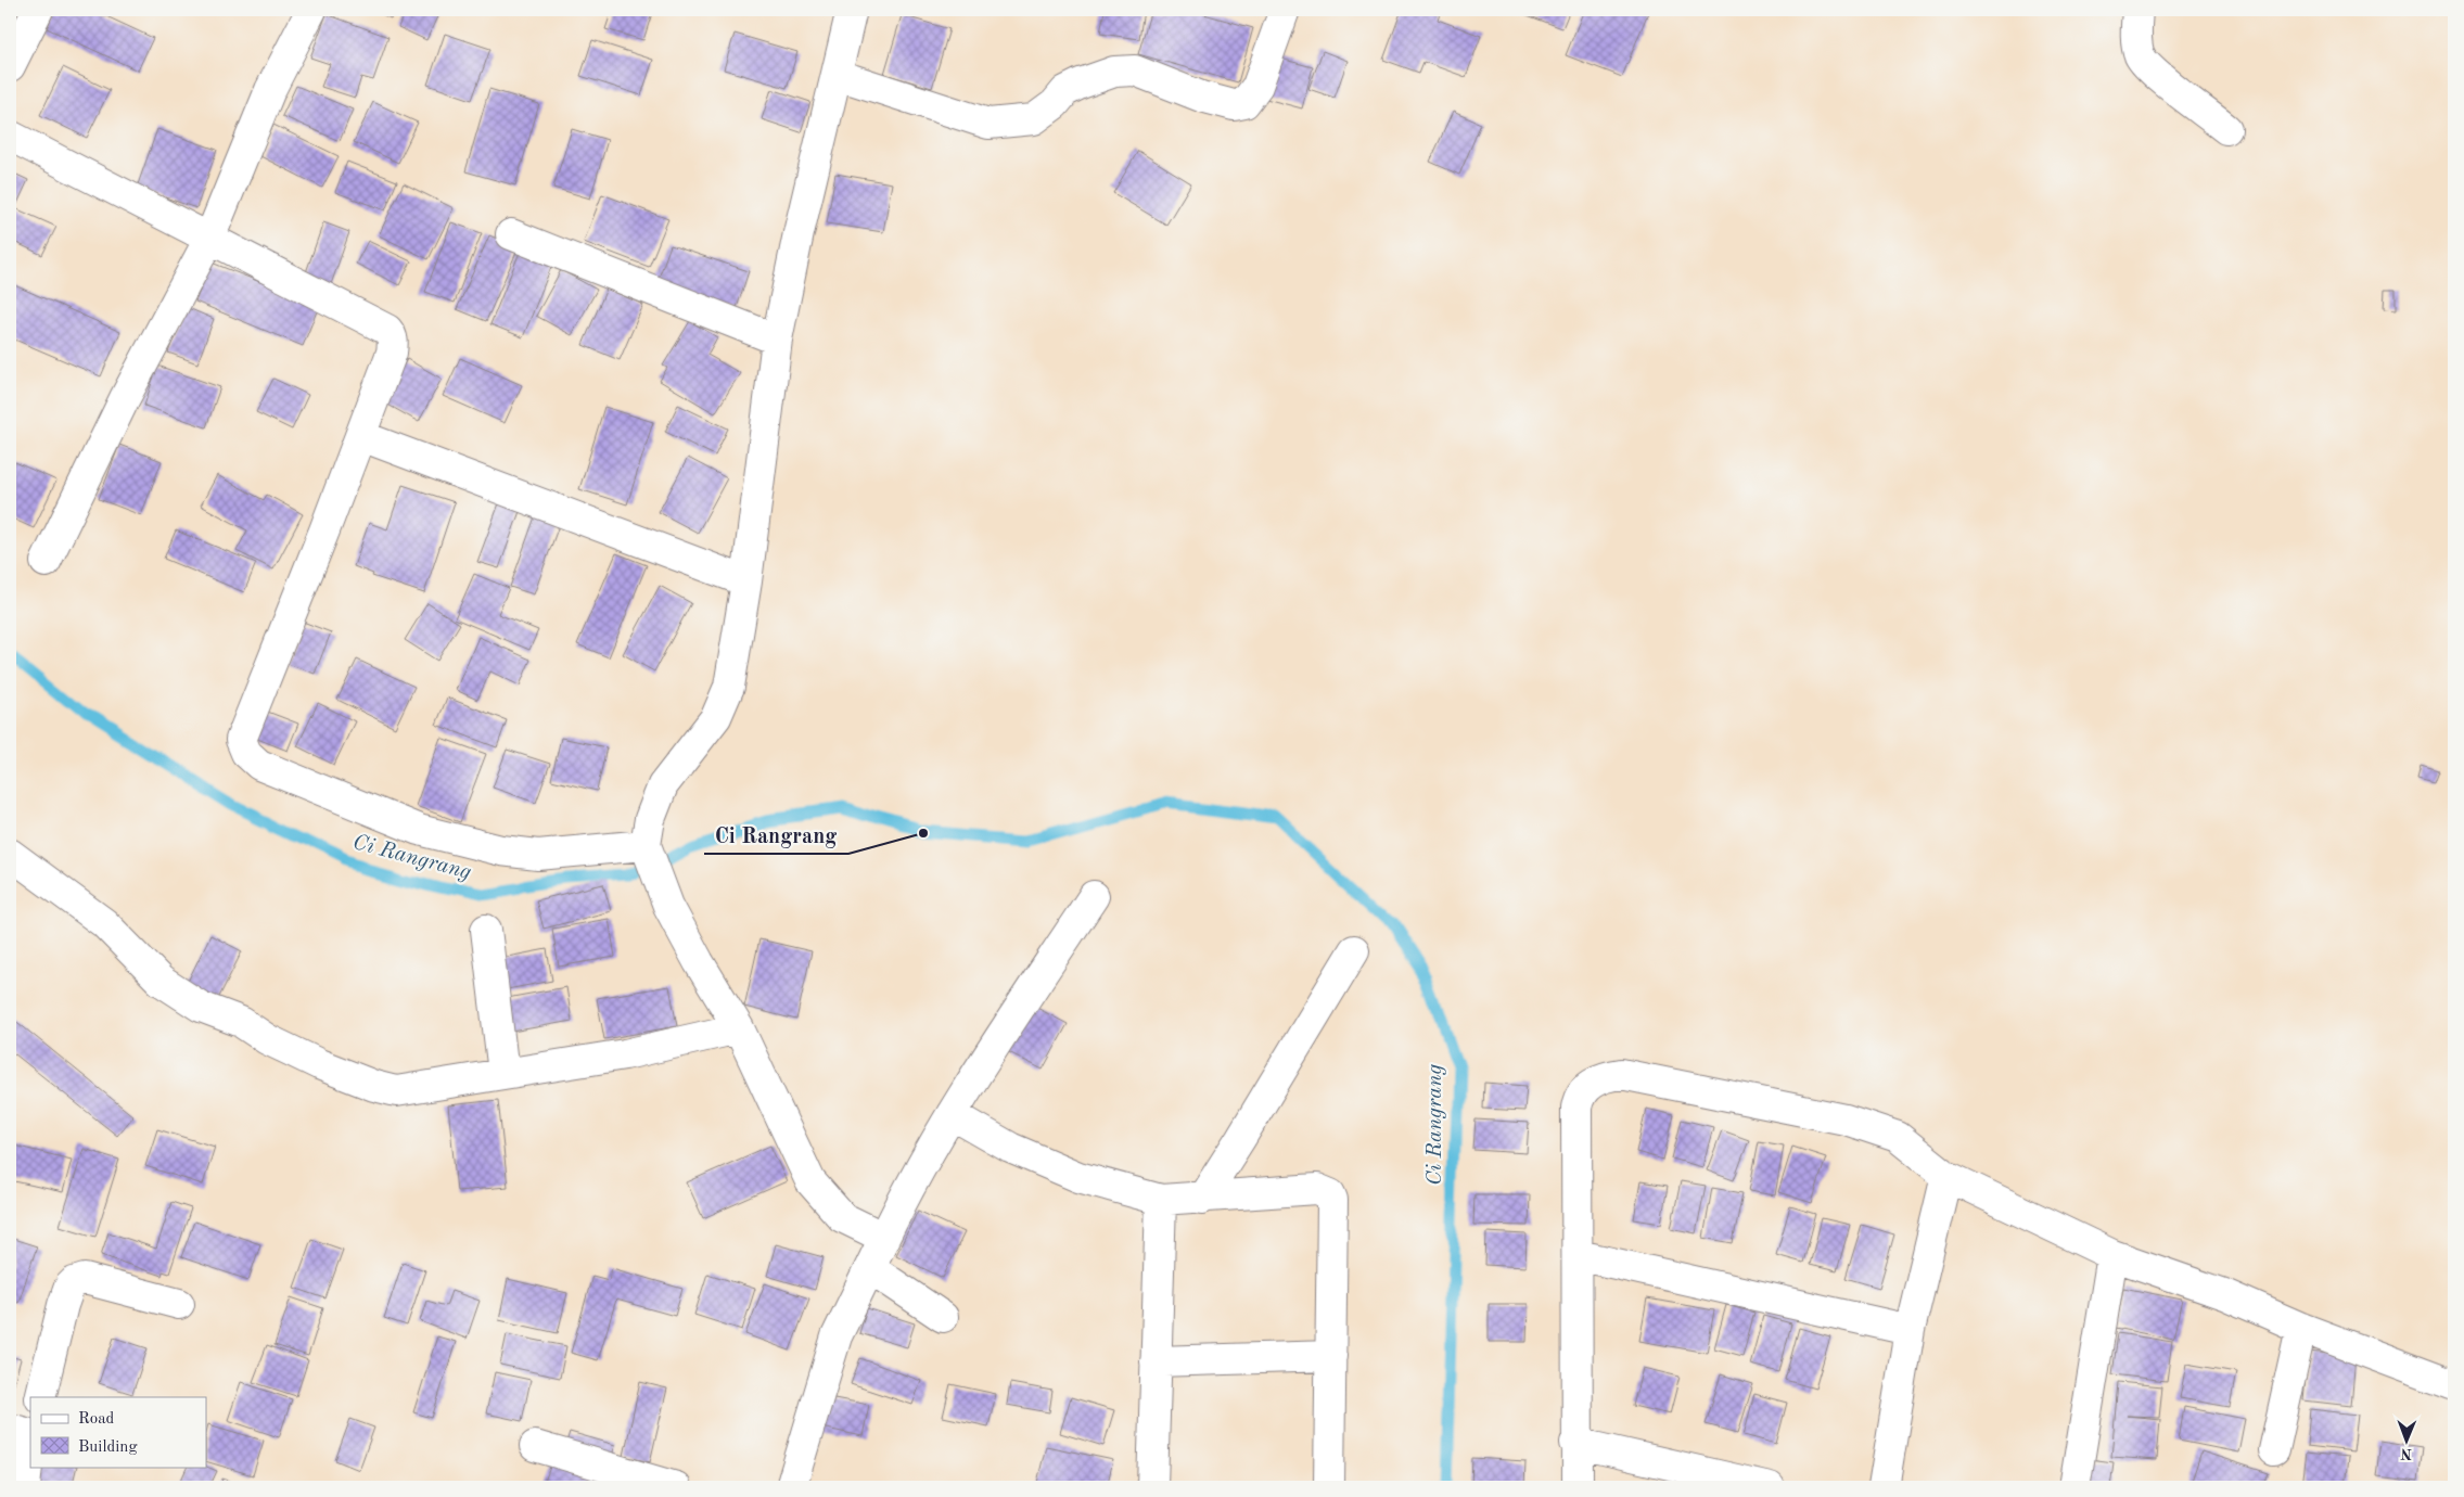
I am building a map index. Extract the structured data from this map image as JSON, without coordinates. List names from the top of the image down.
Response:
{
  "water": ["Ci Rangrang"],
  "places": ["Ci Rangrang"],
  "legend": ["Road", "Building"],
  "north": "bottom"
}
